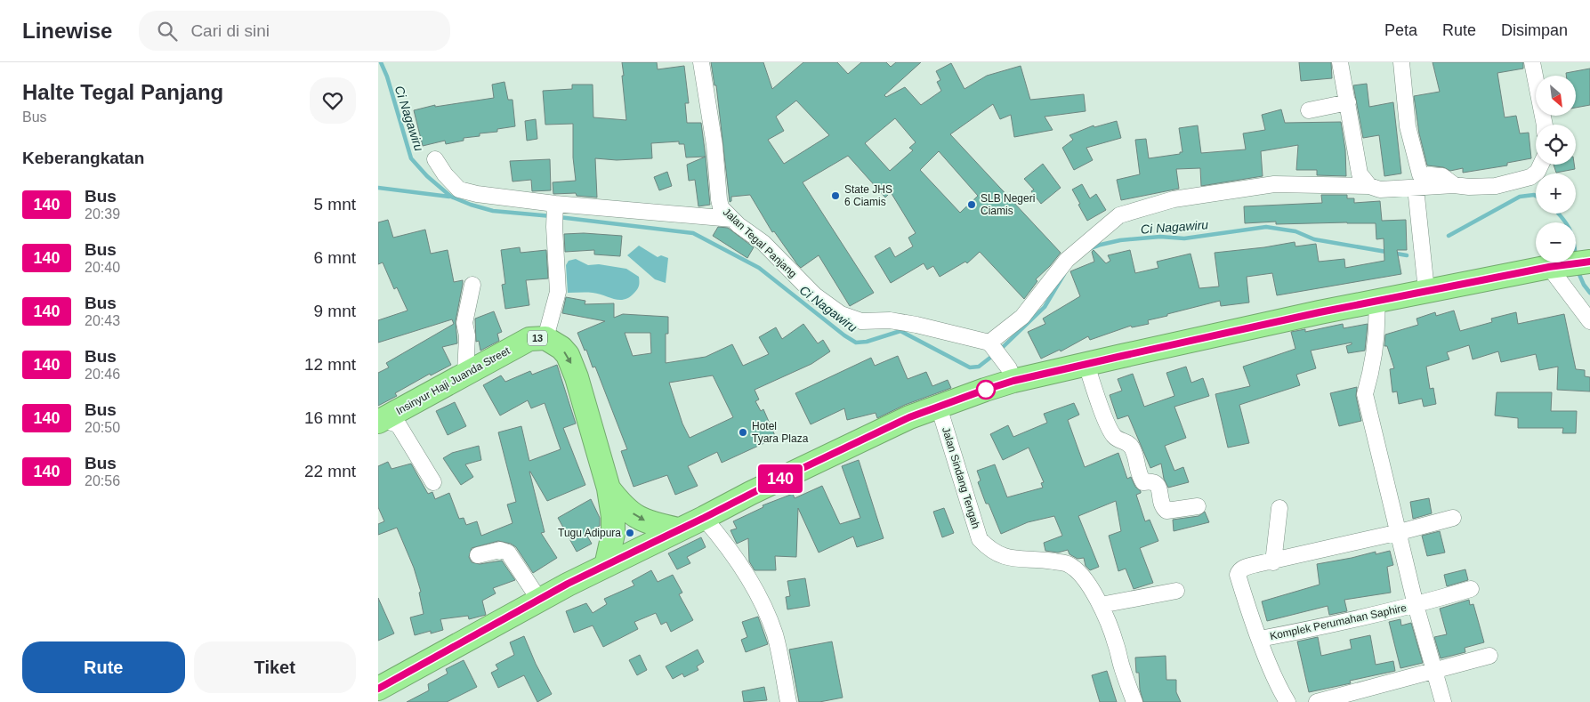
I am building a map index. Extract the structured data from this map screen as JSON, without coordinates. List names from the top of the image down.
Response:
{
  "streets": {
    "highway": ["13", "Insinyur Haji Juanda Street"],
    "street": ["Jalan Tegal Panjang", "Jalan Sindang Tengah", "Komplek Perumahan Saphire"]
  },
  "crossings": [
    ["13", "Insinyur Haji Juanda Street"]
  ],
  "water": ["Ci Nagawiru"],
  "places": [
    "State JHS 6 Ciamis",
    "SLB Negeri Ciamis",
    "Hotel Tyara Plaza",
    "Tugu Adipura"
  ],
  "lines": ["bus line 140"],
  "north": "bottom right",
  "page": {
    "header": "Linewise",
    "search": "Cari di sini",
    "nav": ["Peta", "Rute", "Disimpan"],
    "heading": [
      ["Halte Tegal Panjang", "Bus"],
      "Keberangkatan"
    ],
    "on_map": "140",
    "map_buttons": ["+", "−"],
    "list": [
      {
        "mark": "140",
        "name": "Bus",
        "note": "20:39",
        "value": "5 mnt"
      },
      {
        "mark": "140",
        "name": "Bus",
        "note": "20:40",
        "value": "6 mnt"
      },
      {
        "mark": "140",
        "name": "Bus",
        "note": "20:43",
        "value": "9 mnt"
      },
      {
        "mark": "140",
        "name": "Bus",
        "note": "20:46",
        "value": "12 mnt"
      },
      {
        "mark": "140",
        "name": "Bus",
        "note": "20:50",
        "value": "16 mnt"
      },
      {
        "mark": "140",
        "name": "Bus",
        "note": "20:56",
        "value": "22 mnt"
      }
    ],
    "buttons": ["Rute", "Tiket"]
  }
}
